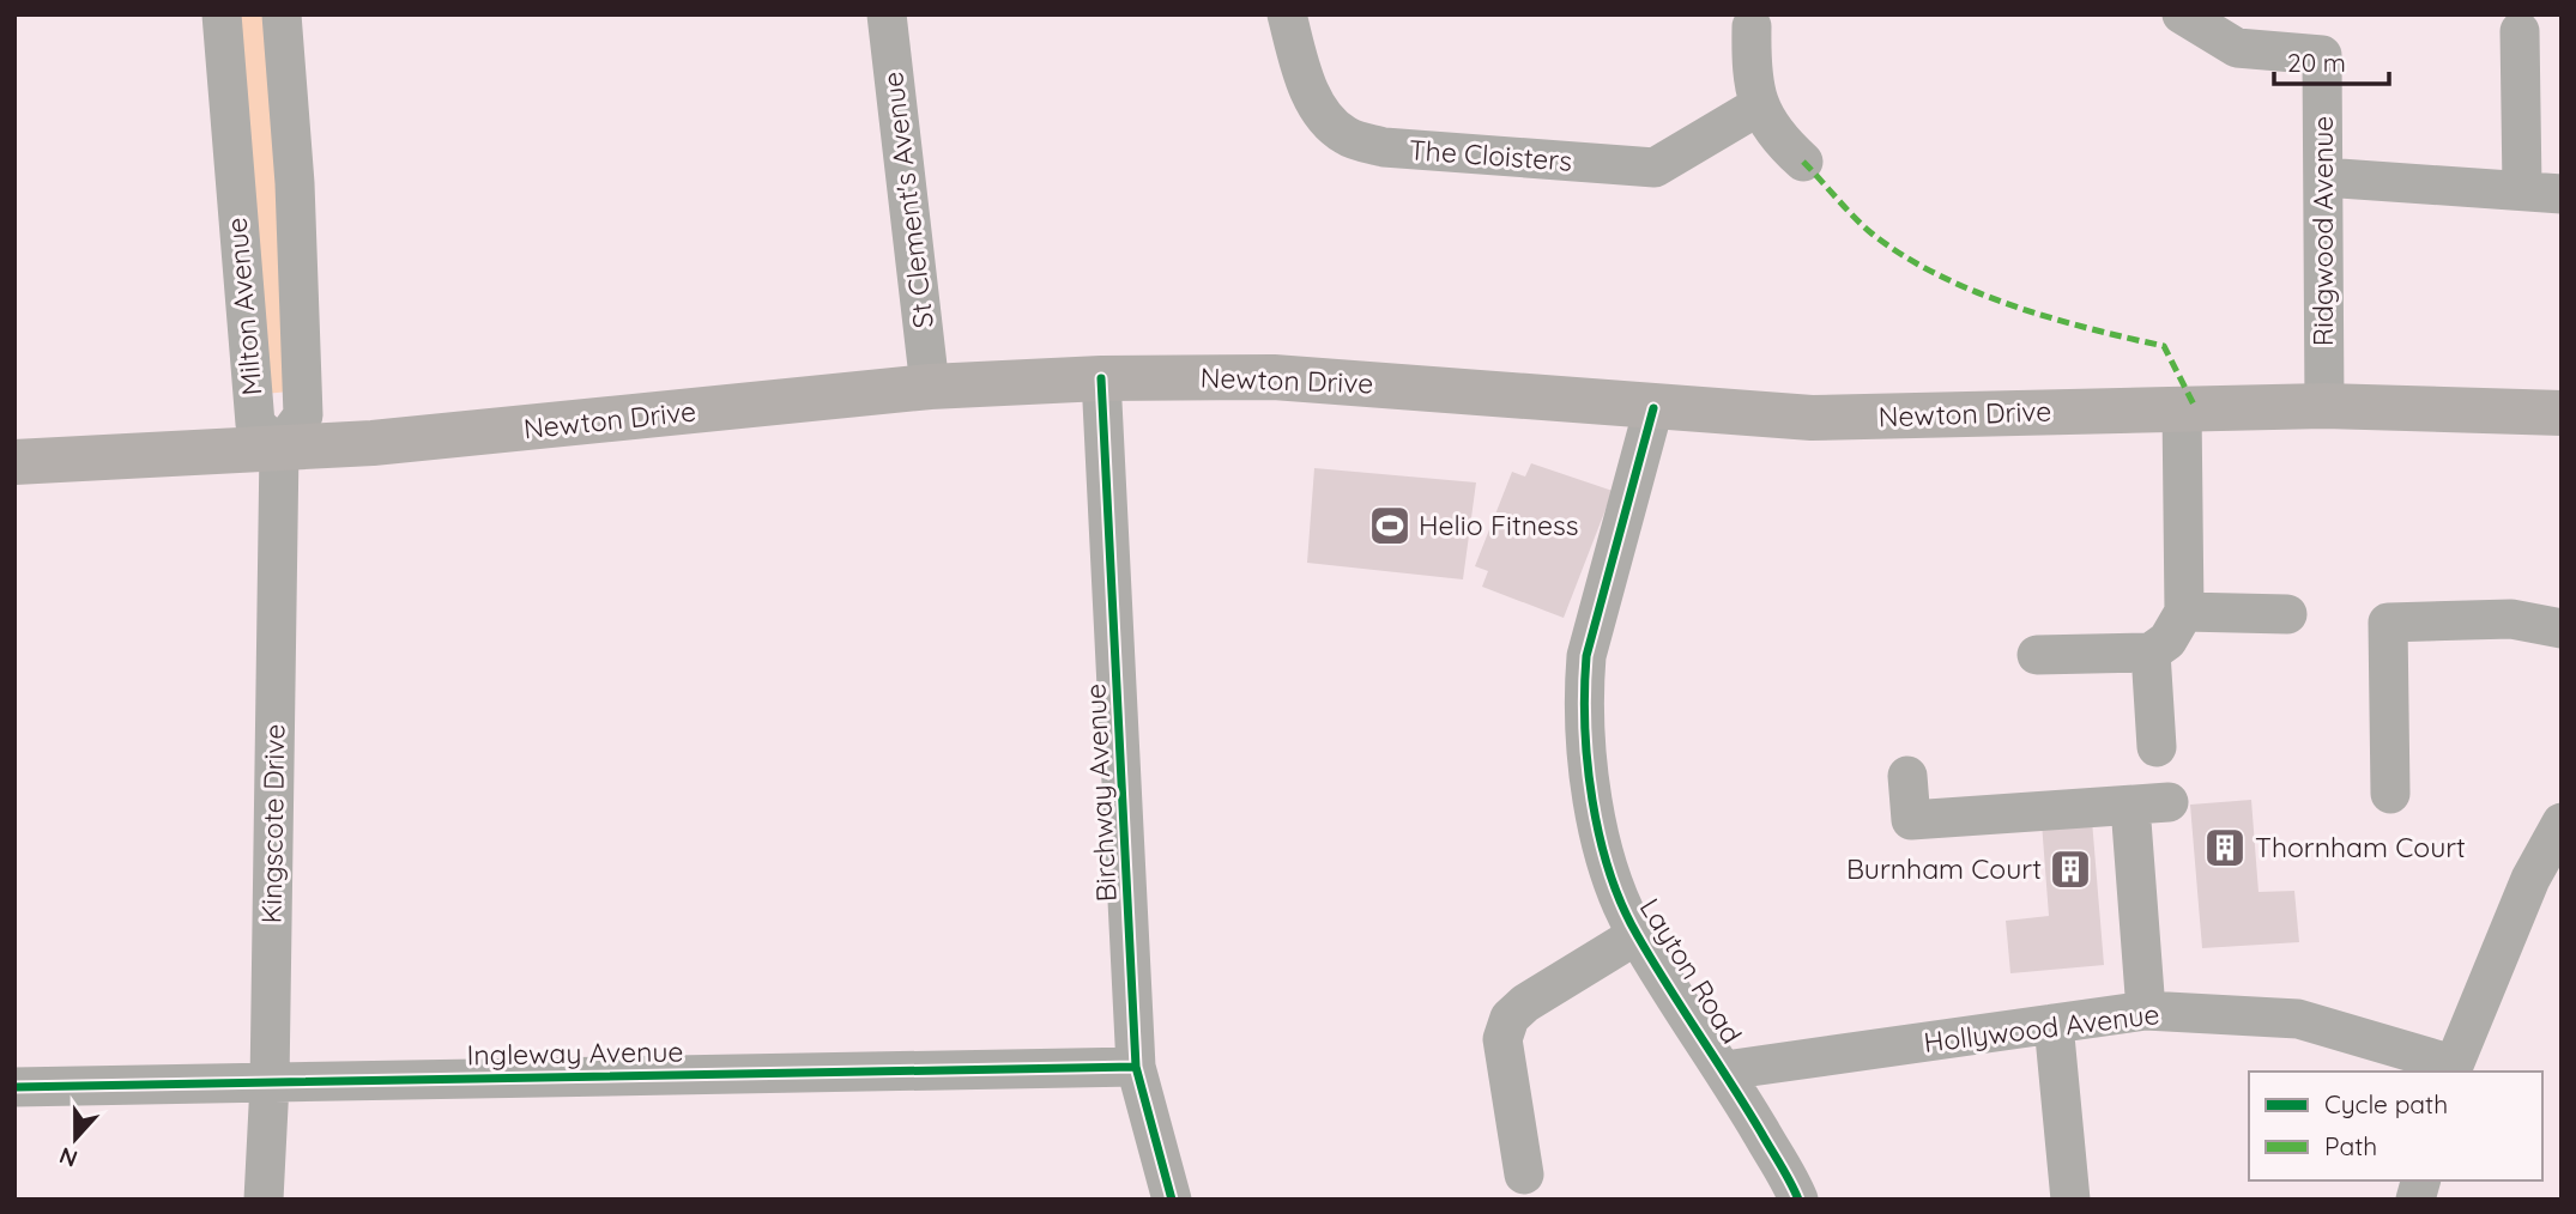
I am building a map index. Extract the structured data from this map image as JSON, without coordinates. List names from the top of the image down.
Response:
{
  "streets": {
    "main road": ["Newton Drive"],
    "street": [
      "The Cloisters",
      "St Clement's Avenue",
      "Ridgwood Avenue",
      "Milton Avenue",
      "Birchway Avenue",
      "Kingscote Drive",
      "Layton Road",
      "Hollywood Avenue",
      "Ingleway Avenue"
    ]
  },
  "crossings": [
    ["St Clement's Avenue", "Newton Drive"],
    ["Ridgwood Avenue", "Newton Drive"],
    ["Milton Avenue", "Newton Drive"],
    ["Milton Avenue", "Kingscote Drive"],
    ["Newton Drive", "Birchway Avenue"],
    ["Newton Drive", "Kingscote Drive"],
    ["Newton Drive", "Layton Road"],
    ["Birchway Avenue", "Ingleway Avenue"],
    ["Kingscote Drive", "Ingleway Avenue"],
    ["Layton Road", "Hollywood Avenue"]
  ],
  "places": {
    "sports": ["Helio Fitness"],
    "building": ["Thornham Court", "Burnham Court"]
  },
  "legend": ["Cycle path", "Path"],
  "scale_bar": "20 m",
  "north": "bottom"
}
